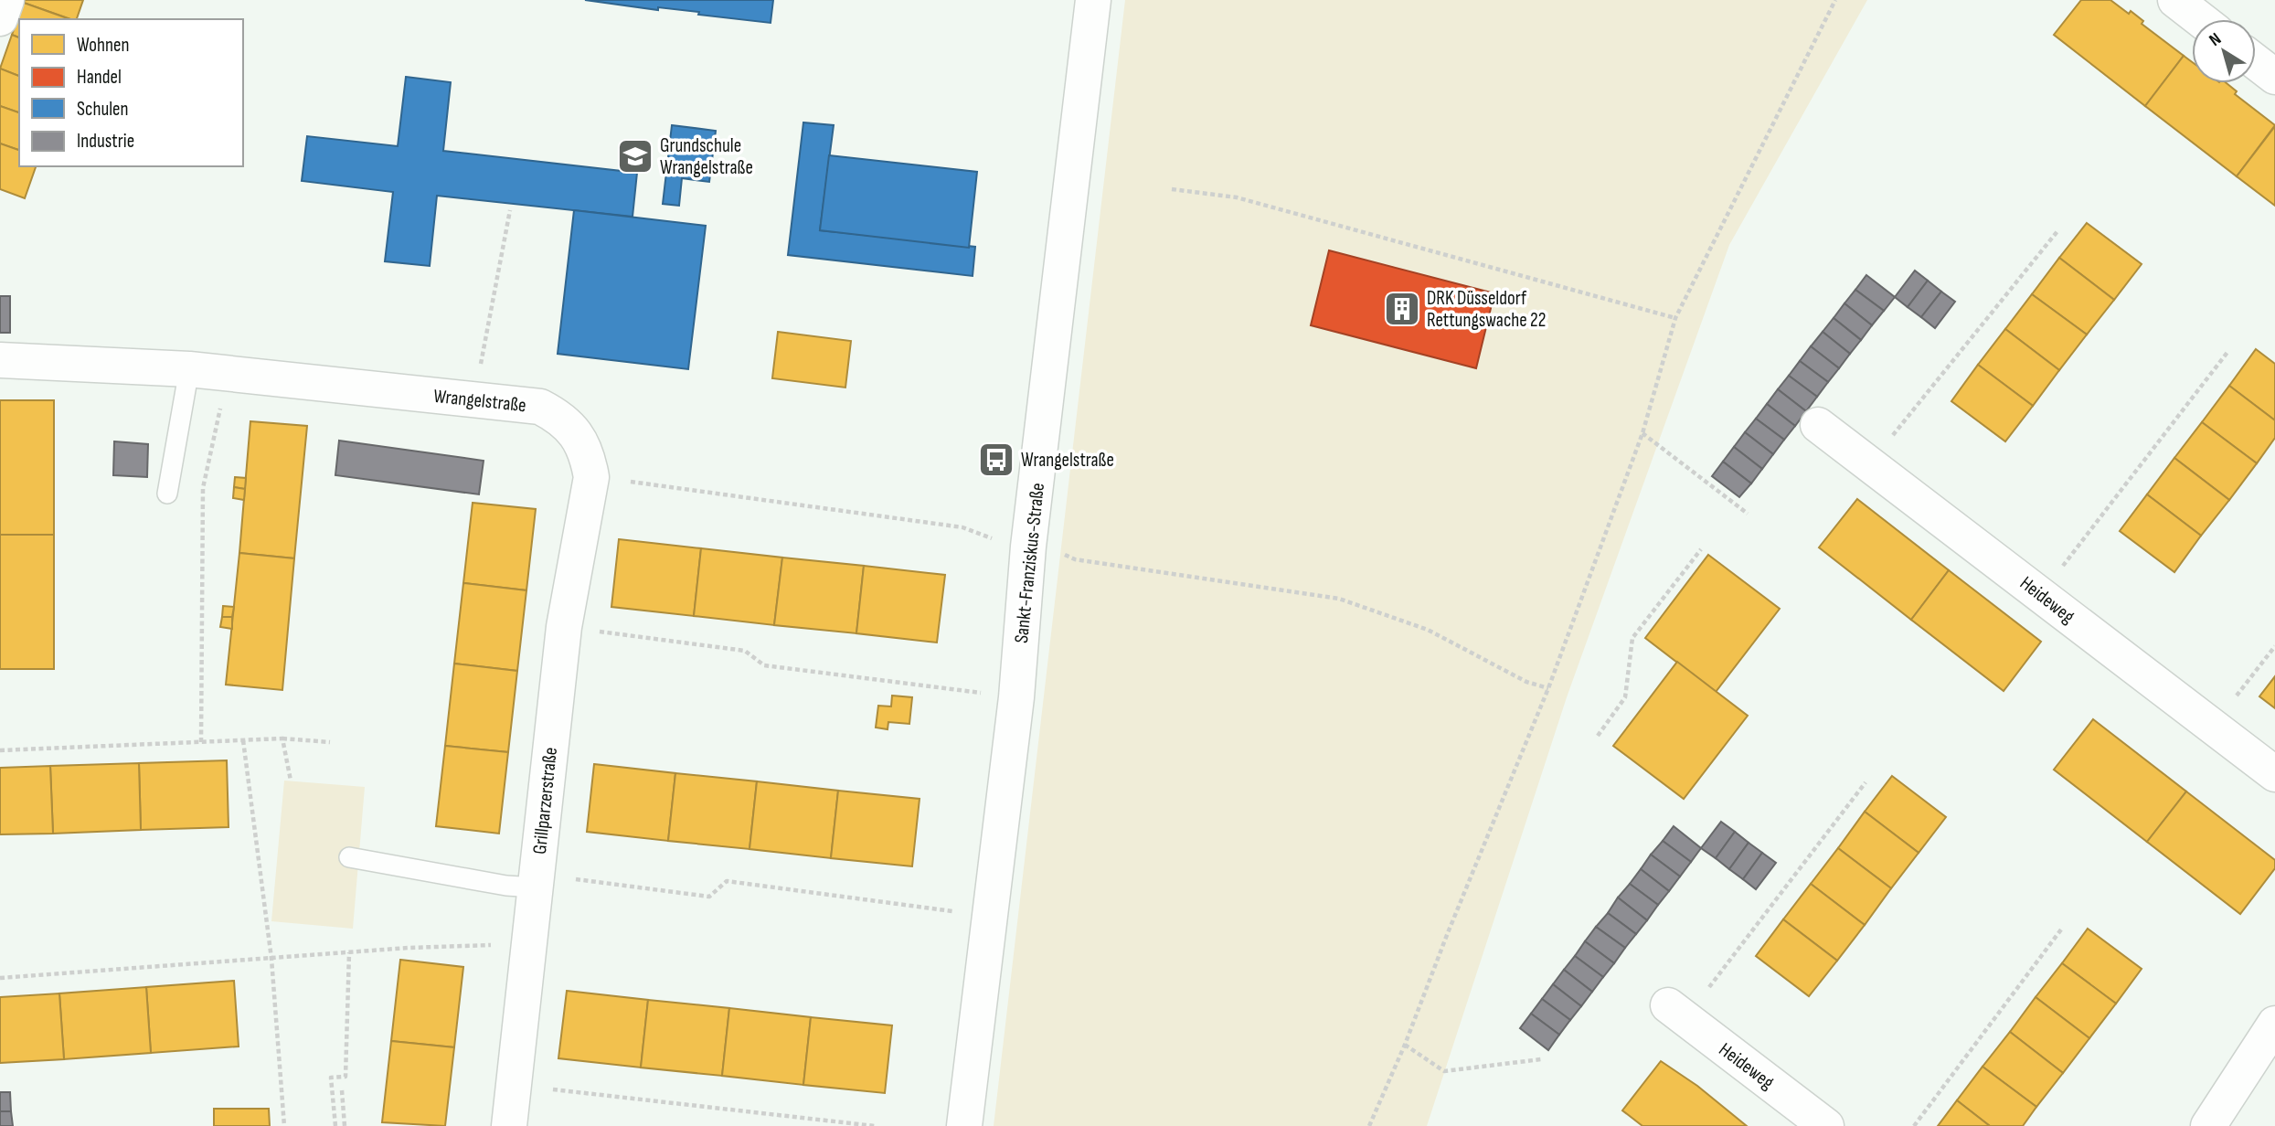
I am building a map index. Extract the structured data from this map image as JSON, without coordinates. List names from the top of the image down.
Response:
{
  "streets": {
    "street": [
      "Wrangelstraße",
      "Sankt-Franziskus-Straße",
      "Heideweg",
      "Grillparzerstraße"
    ]
  },
  "crossings": [
    ["Wrangelstraße", "Grillparzerstraße"]
  ],
  "places": {
    "school or university": ["Grundschule Wrangelstraße"],
    "building": ["DRK Düsseldorf Rettungswache 22"],
    "bus stop": ["Wrangelstraße"]
  },
  "legend": [
    "Wohnen",
    "Handel",
    "Schulen",
    "Industrie"
  ],
  "north": "top left"
}
